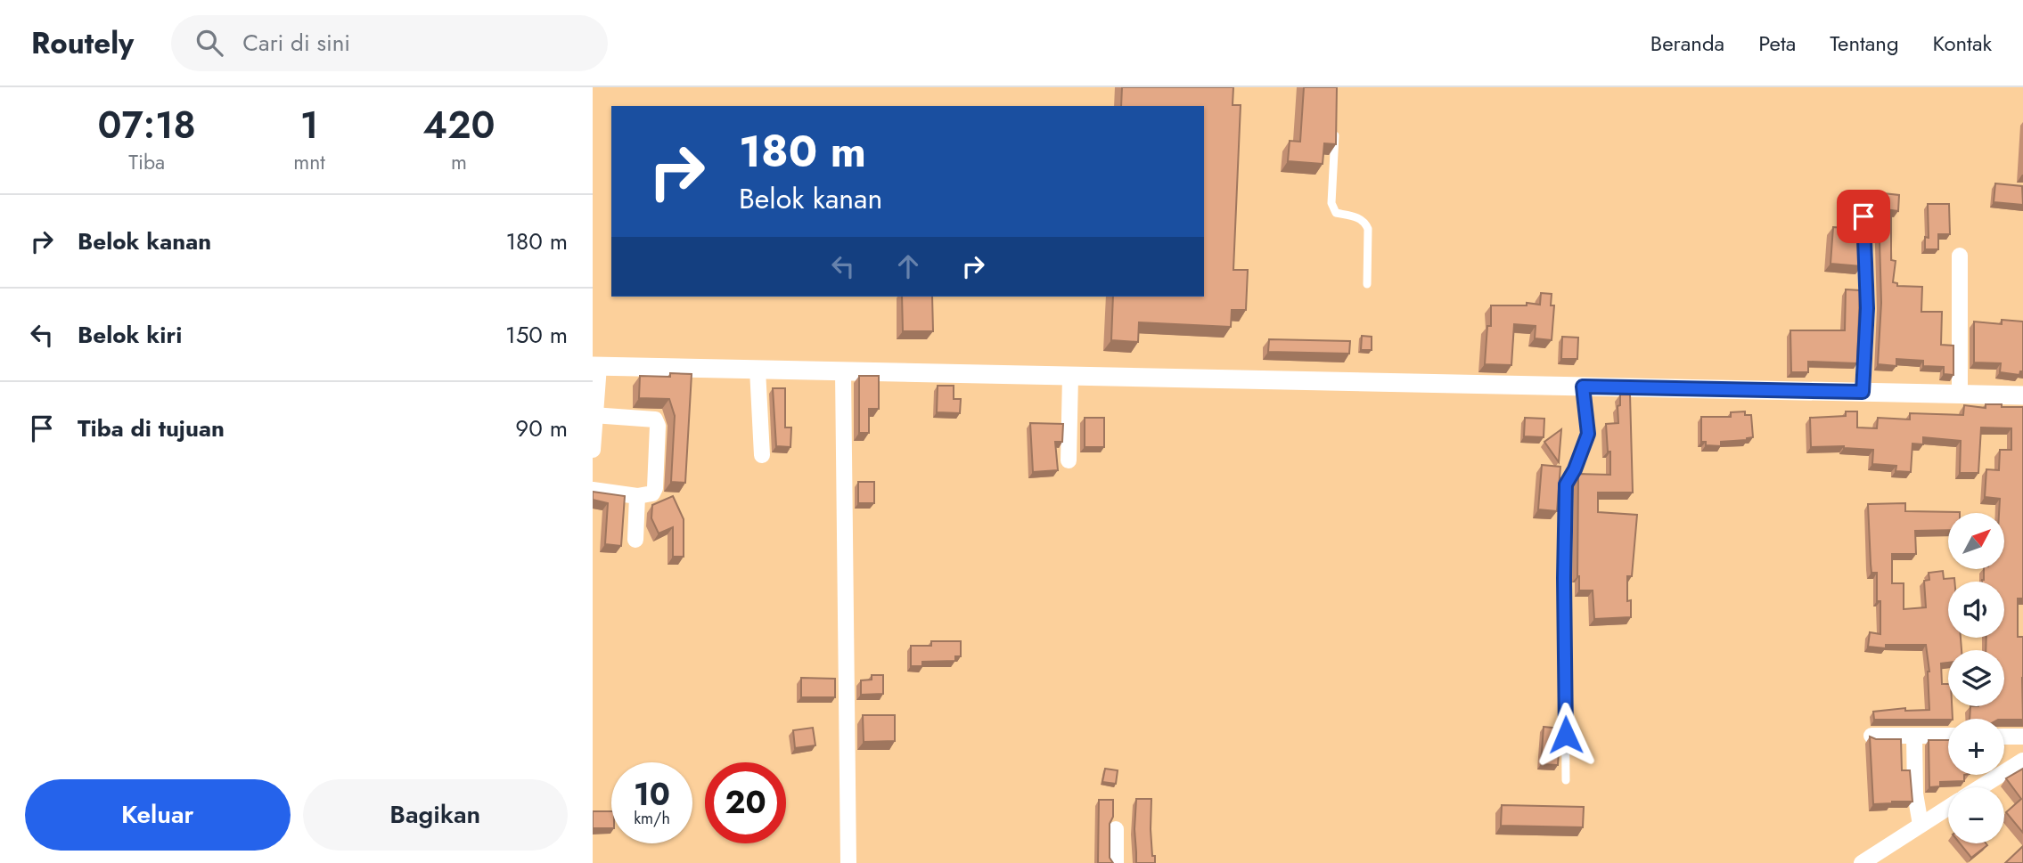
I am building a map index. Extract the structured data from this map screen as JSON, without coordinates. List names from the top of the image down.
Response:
{
  "north": "top right",
  "page": {
    "header": "Routely",
    "search": "Cari di sini",
    "nav": [
      "Beranda",
      "Peta",
      "Tentang",
      "Kontak"
    ],
    "eta": [
      "07:18",
      "Tiba",
      "1",
      "mnt",
      "420",
      "m"
    ],
    "turn": ["180 m", "Belok kanan"],
    "list": [
      {
        "name": "Belok kanan",
        "value": "180 m"
      },
      {
        "name": "Belok kiri",
        "value": "150 m"
      },
      {
        "name": "Tiba di tujuan",
        "value": "90 m"
      }
    ],
    "map_buttons": ["+", "−"],
    "speed": "10 km/h",
    "limit": "20",
    "buttons": ["Keluar", "Bagikan"]
  }
}
